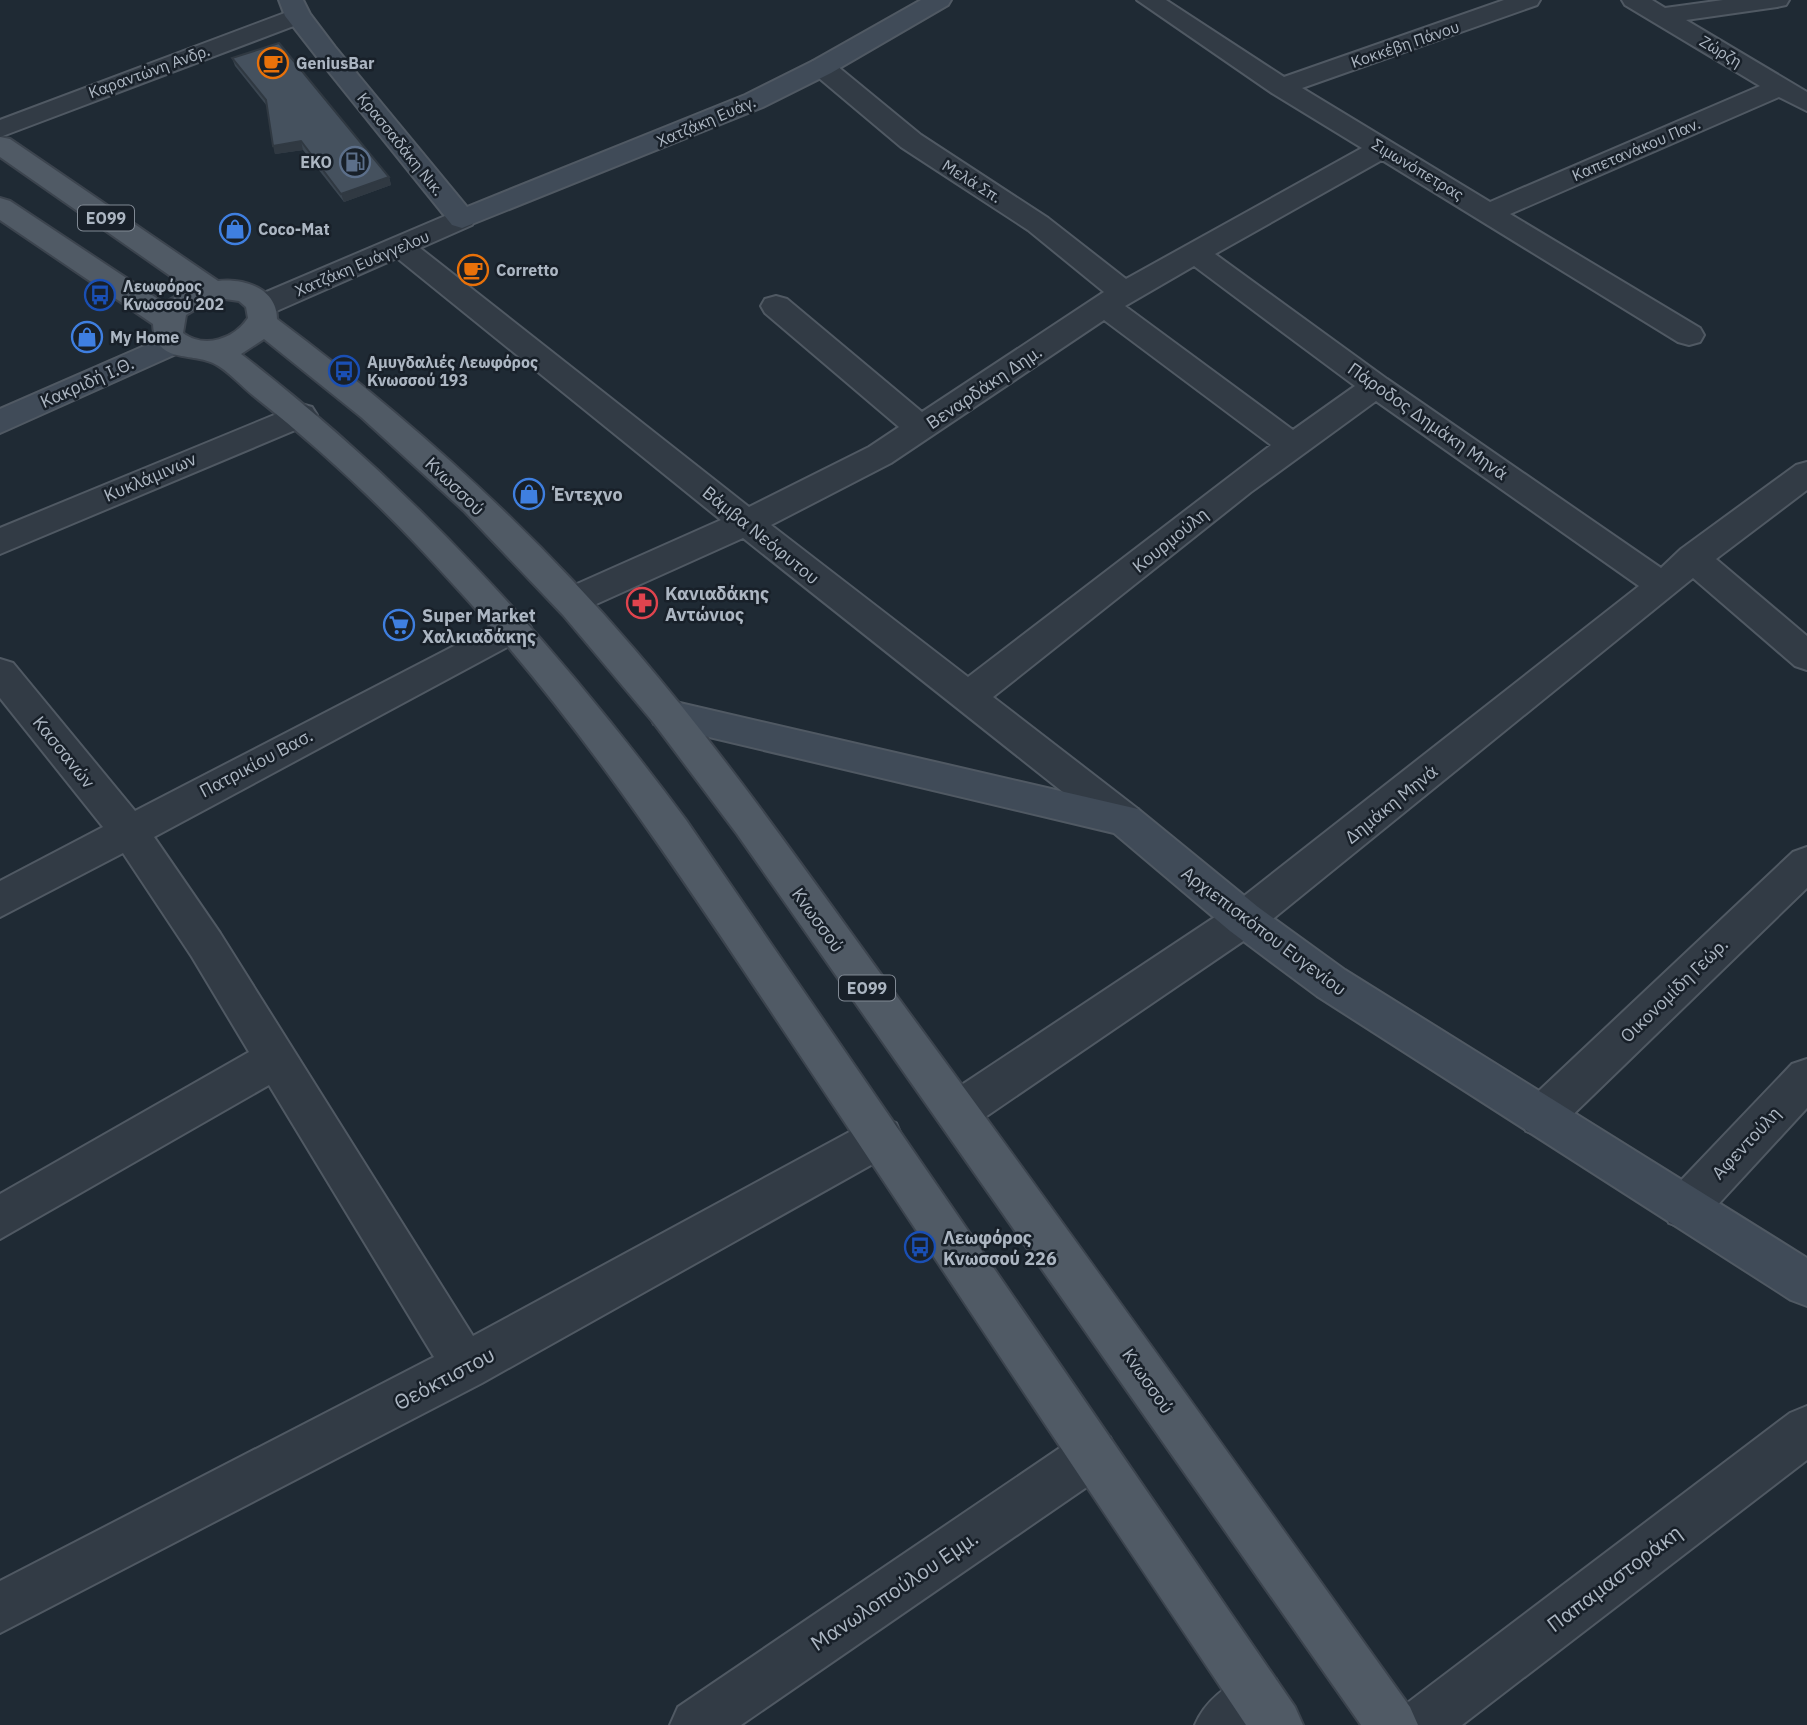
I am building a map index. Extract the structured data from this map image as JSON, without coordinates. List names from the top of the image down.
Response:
{
  "streets": {
    "main road": ["ΕΟ99", "Κνωσσού"],
    "street": [
      "Κοκκέβη Πάνου",
      "Ζώρζη",
      "Καραντώνη Ανδρ.",
      "Χατζάκη Ευάγ.",
      "Κρασσαδάκη Νικ.",
      "Καπετανάκου Παν.",
      "Σιμωνόπετρας",
      "Μελά Σπ.",
      "Χατζάκη Ευάγγελου",
      "Κακριδή Ι.Θ.",
      "Βεναρδάκη Δημ.",
      "Πάροδος Δημάκη Μηνά",
      "Κυκλάμινων",
      "Βάμβα Νεόφυτου",
      "Κουρμούλη",
      "Κασσανών",
      "Πατρικίου Βασ.",
      "Δημάκη Μηνά",
      "Αρχιεπισκόπου Ευγενίου",
      "Οικονομίδη Γεώρ.",
      "Αφεντούλη",
      "Θεόκτιστου",
      "Παπαμαστοράκη",
      "Μανωλοπούλου Εμμ."
    ]
  },
  "crossings": [
    ["Κοκκέβη Πάνου", "Σιμωνόπετρας"],
    ["Ζώρζη", "Καπετανάκου Παν."],
    ["Καραντώνη Ανδρ.", "Κρασσαδάκη Νικ."],
    ["Χατζάκη Ευάγ.", "Κρασσαδάκη Νικ."],
    ["Χατζάκη Ευάγ.", "Μελά Σπ."],
    ["Χατζάκη Ευάγ.", "Χατζάκη Ευάγγελου"],
    ["Κρασσαδάκη Νικ.", "Χατζάκη Ευάγγελου"],
    ["Καπετανάκου Παν.", "Σιμωνόπετρας"],
    ["Σιμωνόπετρας", "Βεναρδάκη Δημ."],
    ["Μελά Σπ.", "Βεναρδάκη Δημ."],
    ["Μελά Σπ.", "Κουρμούλη"],
    ["ΕΟ99", "Χατζάκη Ευάγγελου"],
    ["ΕΟ99", "Κακριδή Ι.Θ."],
    ["ΕΟ99", "Κνωσσού"],
    ["Χατζάκη Ευάγγελου", "Κακριδή Ι.Θ."],
    ["Χατζάκη Ευάγγελου", "Κνωσσού"],
    ["Χατζάκη Ευάγγελου", "Βάμβα Νεόφυτου"],
    ["Κακριδή Ι.Θ.", "Κνωσσού"],
    ["Βεναρδάκη Δημ.", "Πάροδος Δημάκη Μηνά"],
    ["Βεναρδάκη Δημ.", "Κνωσσού"],
    ["Βεναρδάκη Δημ.", "Βάμβα Νεόφυτου"],
    ["Πάροδος Δημάκη Μηνά", "Κουρμούλη"],
    ["Πάροδος Δημάκη Μηνά", "Δημάκη Μηνά"],
    ["Κνωσσού", "Δημάκη Μηνά"],
    ["Κνωσσού", "Αρχιεπισκόπου Ευγενίου"],
    ["Βάμβα Νεόφυτου", "Κουρμούλη"],
    ["Βάμβα Νεόφυτου", "Αρχιεπισκόπου Ευγενίου"],
    ["Κασσανών", "Πατρικίου Βασ."],
    ["Κασσανών", "Θεόκτιστου"],
    ["Δημάκη Μηνά", "Αρχιεπισκόπου Ευγενίου"],
    ["Αρχιεπισκόπου Ευγενίου", "Οικονομίδη Γεώρ."],
    ["Αρχιεπισκόπου Ευγενίου", "Αφεντούλη"]
  ],
  "places": {
    "cafe": ["GeniusBar", "Corretto"],
    "fuel station": ["EKO"],
    "shop": ["Coco-Mat", "My Home", "Έντεχνο"],
    "bus stop": ["Λεωφόρος Κνωσσού 202", "Αμυγδαλιές Λεωφόρος Κνωσσού 193", "Λεωφόρος Κνωσσού 226"],
    "pharmacy": ["Κανιαδάκης Αντώνιος"],
    "supermarket": ["Super Market Χαλκιαδάκης"]
  }
}
